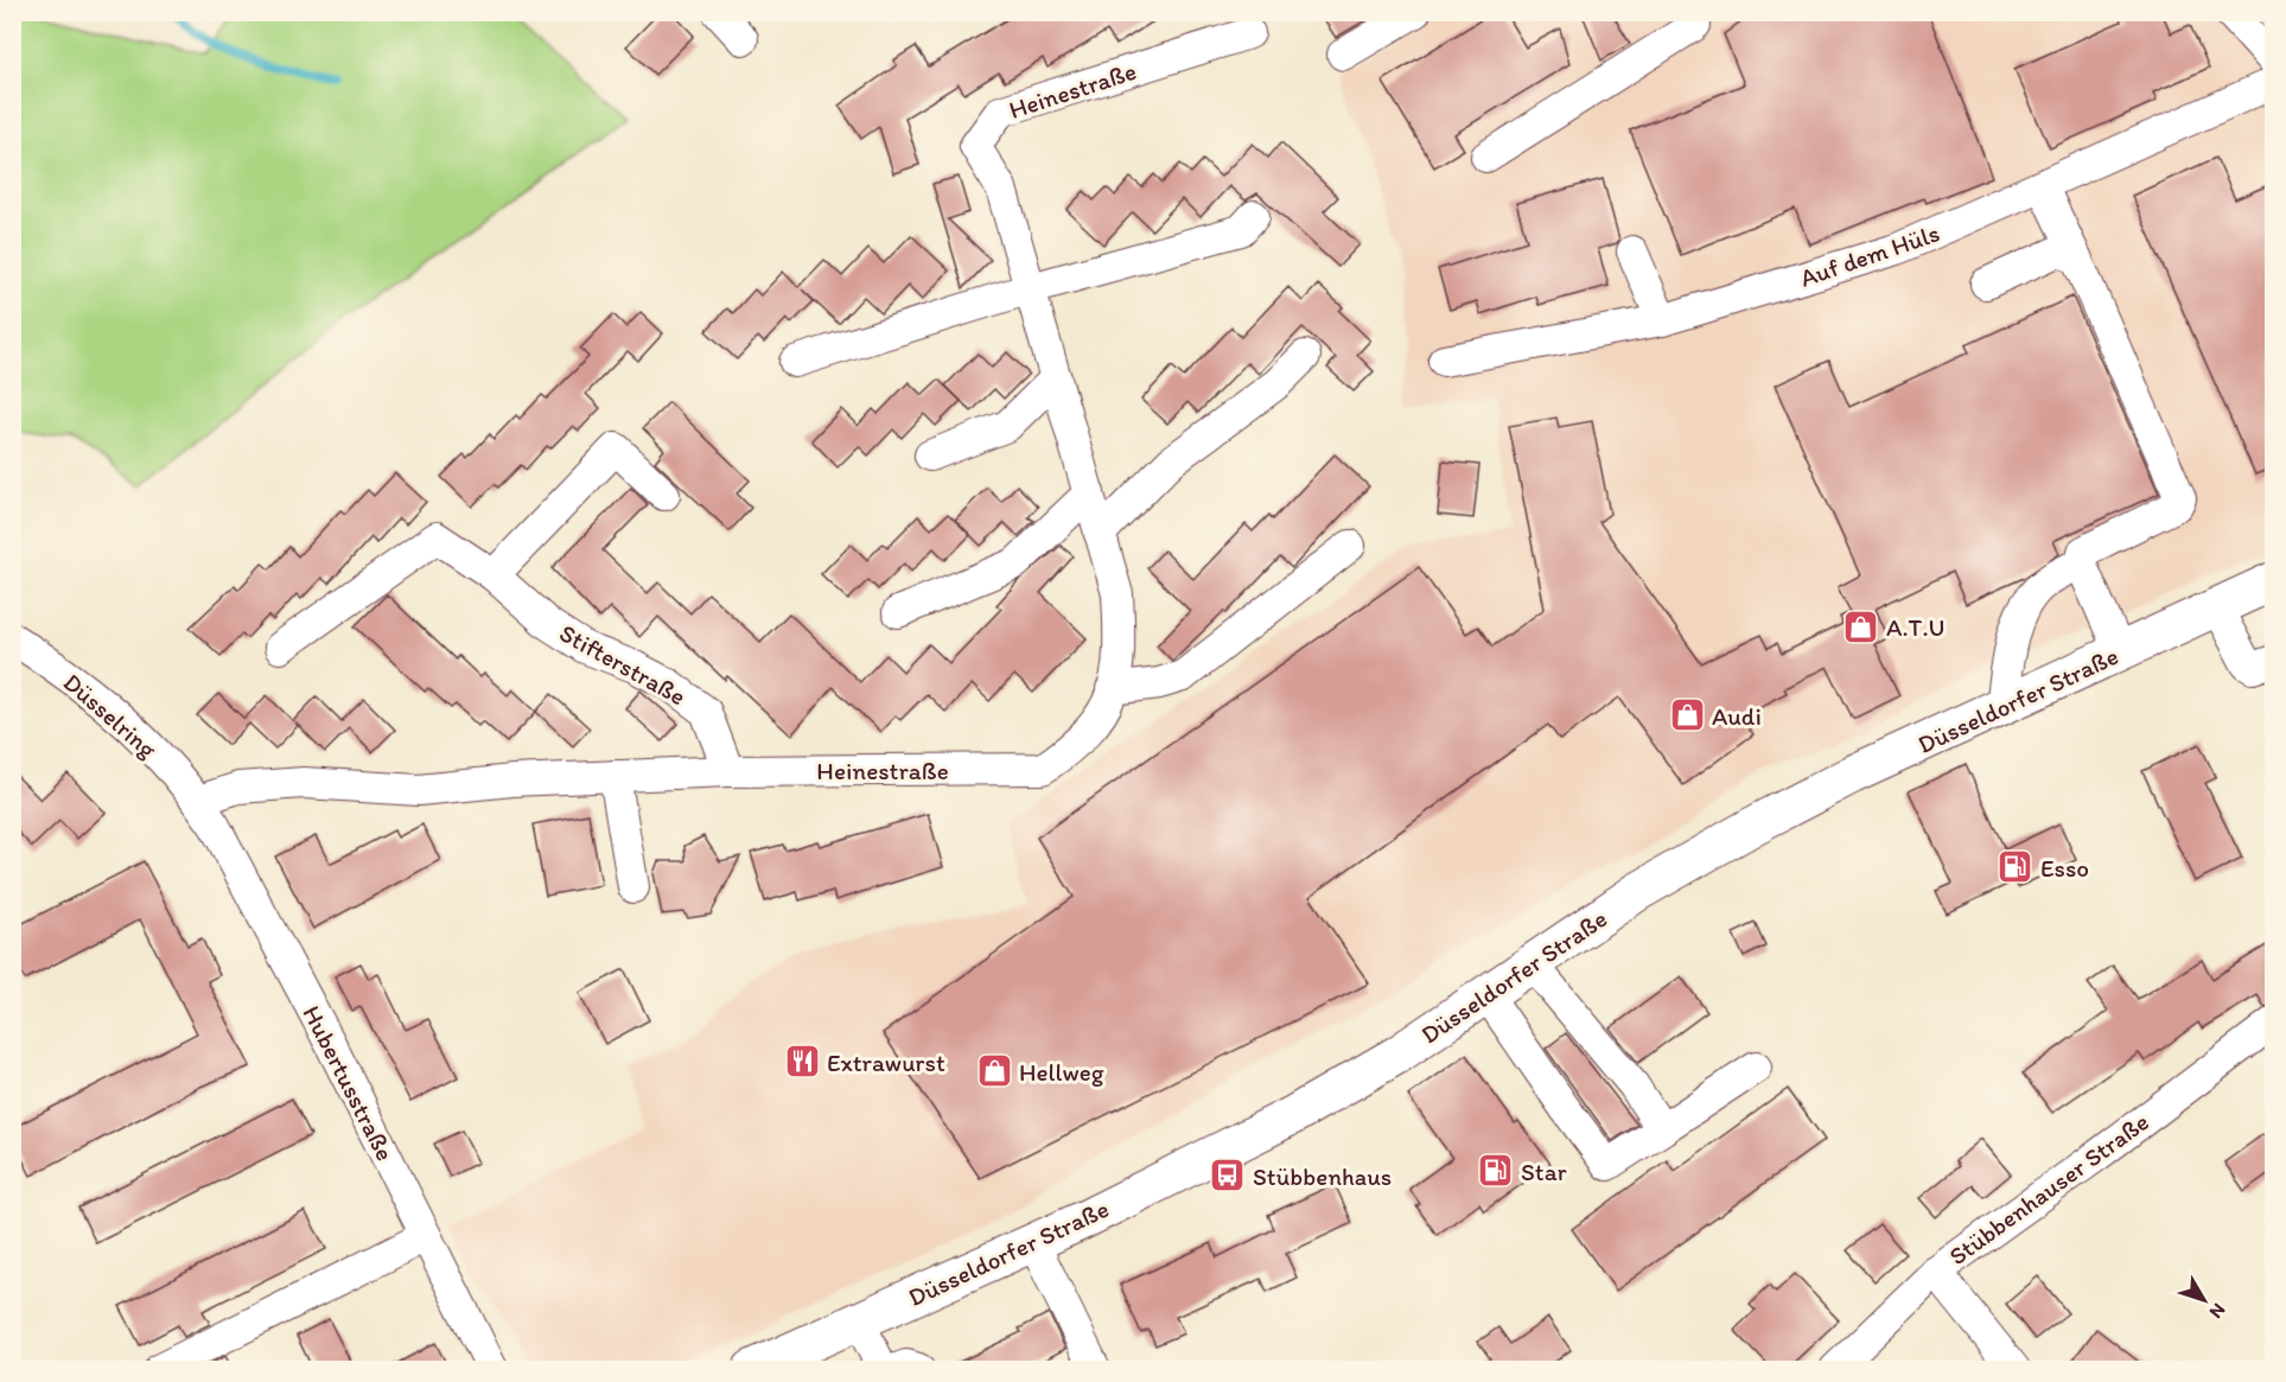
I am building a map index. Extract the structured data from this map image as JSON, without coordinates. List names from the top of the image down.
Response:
{
  "streets": {
    "main road": ["Düsseldorfer Straße"],
    "street": [
      "Heinestraße",
      "Auf dem Hüls",
      "Stifterstraße",
      "Düsselring",
      "Hubertusstraße",
      "Stübbenhauser Straße"
    ]
  },
  "crossings": [
    ["Heinestraße", "Stifterstraße"],
    ["Heinestraße", "Düsselring"],
    ["Heinestraße", "Hubertusstraße"],
    ["Düsselring", "Hubertusstraße"]
  ],
  "places": {
    "shop": ["A.T.U", "Audi", "Hellweg"],
    "fuel station": ["Esso", "Star"],
    "restaurant": ["Extrawurst"],
    "bus stop": ["Stübbenhaus"]
  },
  "north": "bottom right"
}
